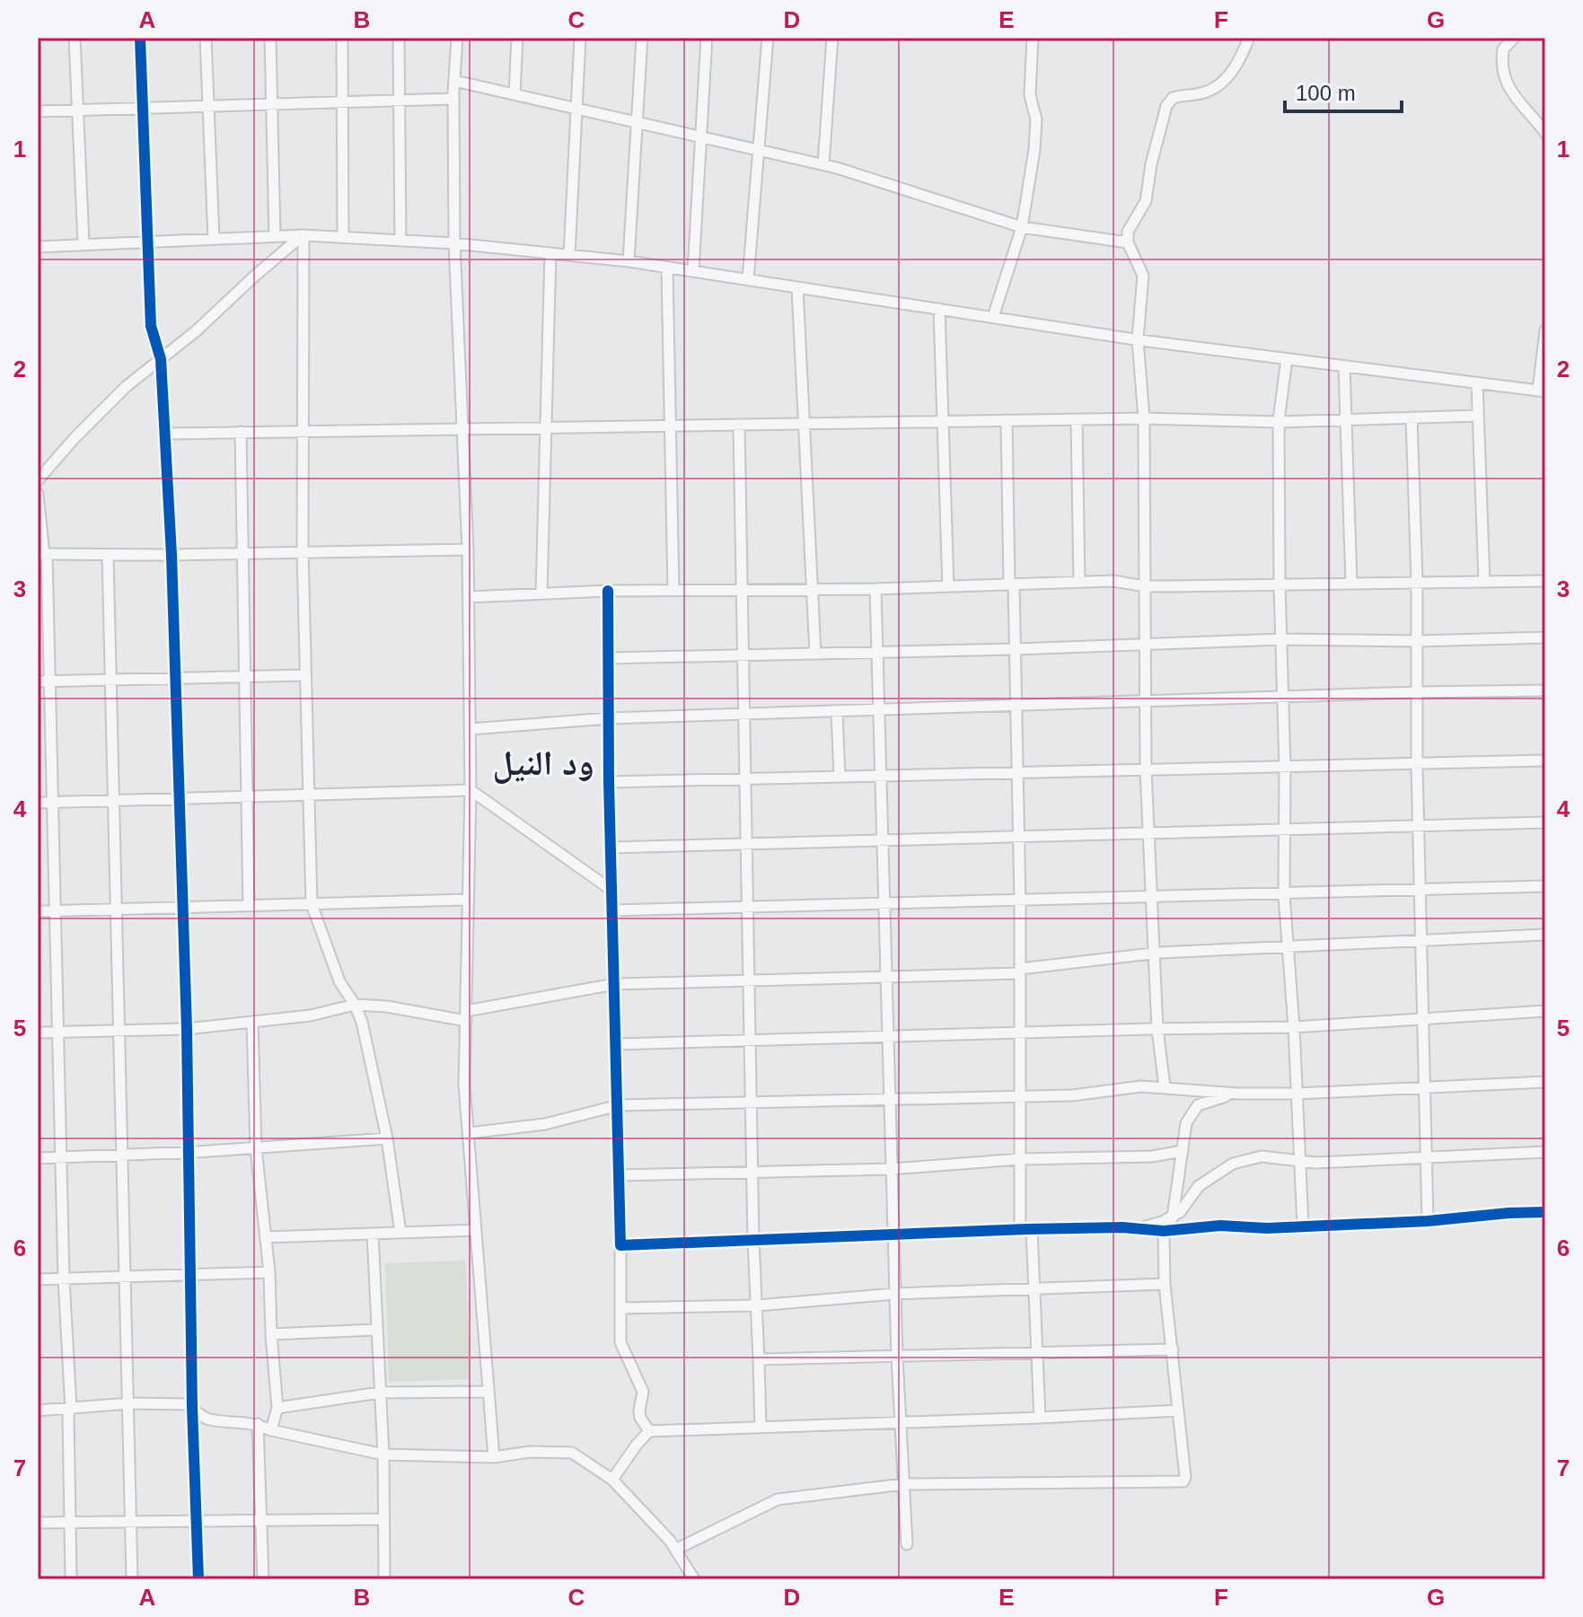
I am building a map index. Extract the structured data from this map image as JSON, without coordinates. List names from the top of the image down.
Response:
{
  "districts": ["ود النيل"],
  "scale_bar": "100 m",
  "grid": {
    "columns": [
      "A",
      "B",
      "C",
      "D",
      "E",
      "F",
      "G"
    ],
    "rows": [
      "1",
      "2",
      "3",
      "4",
      "5",
      "6",
      "7"
    ]
  }
}
